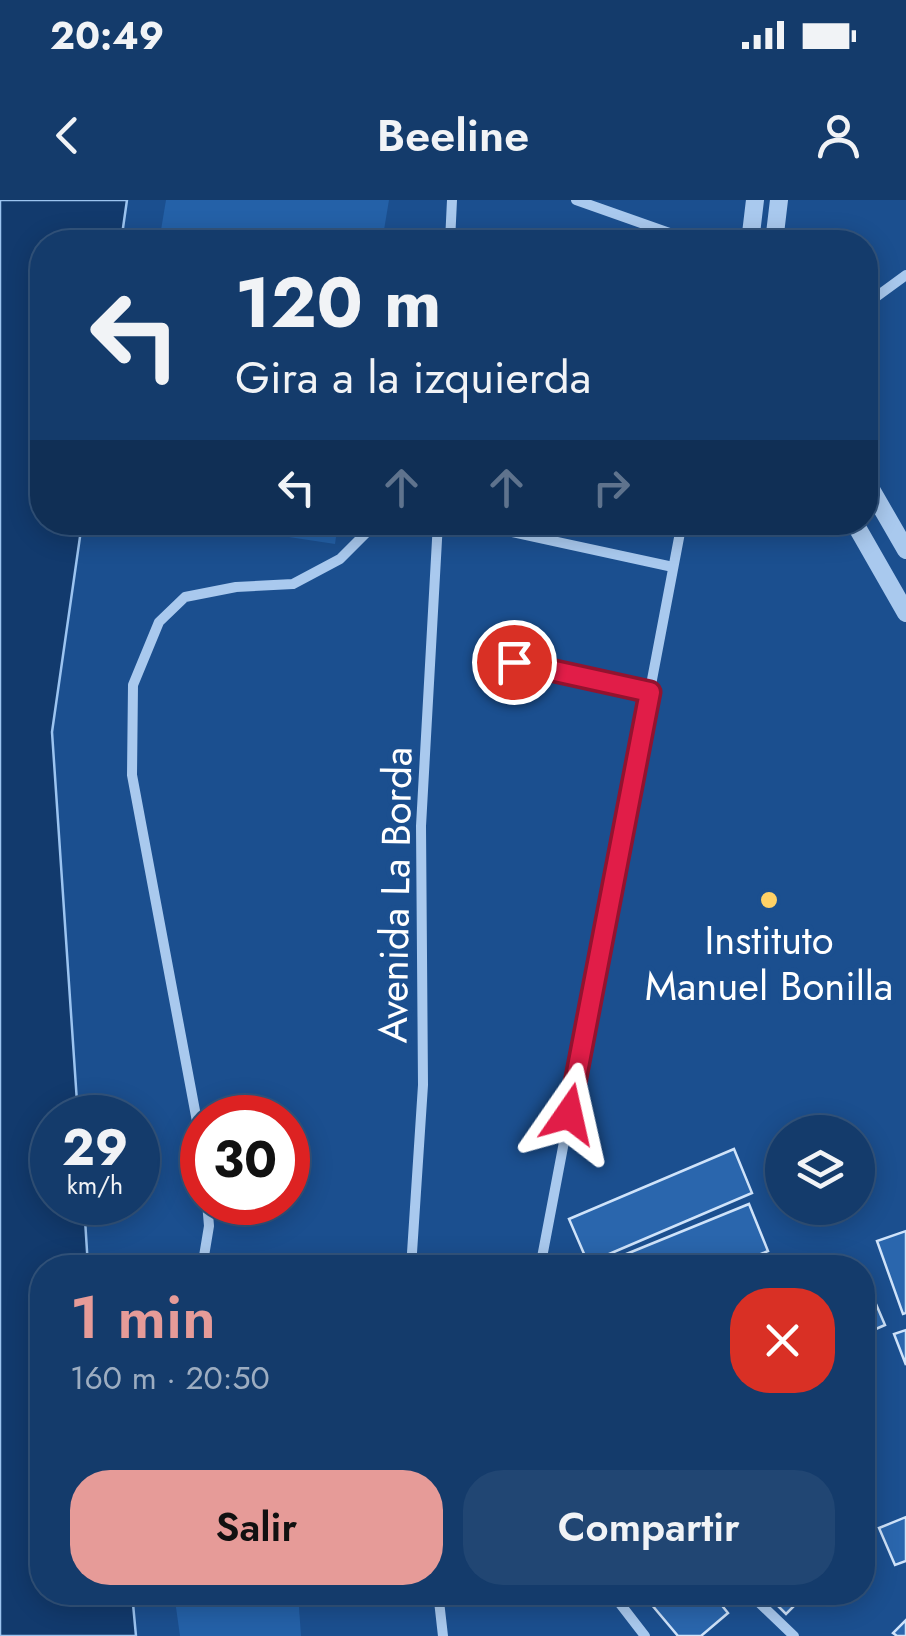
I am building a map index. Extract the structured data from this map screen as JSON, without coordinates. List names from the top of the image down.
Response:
{
  "streets": {
    "street": ["Avenida La Borda"]
  },
  "places": ["Instituto Manuel Bonilla"],
  "page": {
    "status": "20:49",
    "header": "Beeline",
    "turn": ["120 m", "Gira a la izquierda"],
    "speed": "29 km/h",
    "limit": "30",
    "heading": ["1 min", "160 m · 20:50"],
    "buttons": ["Salir", "Compartir"]
  }
}
